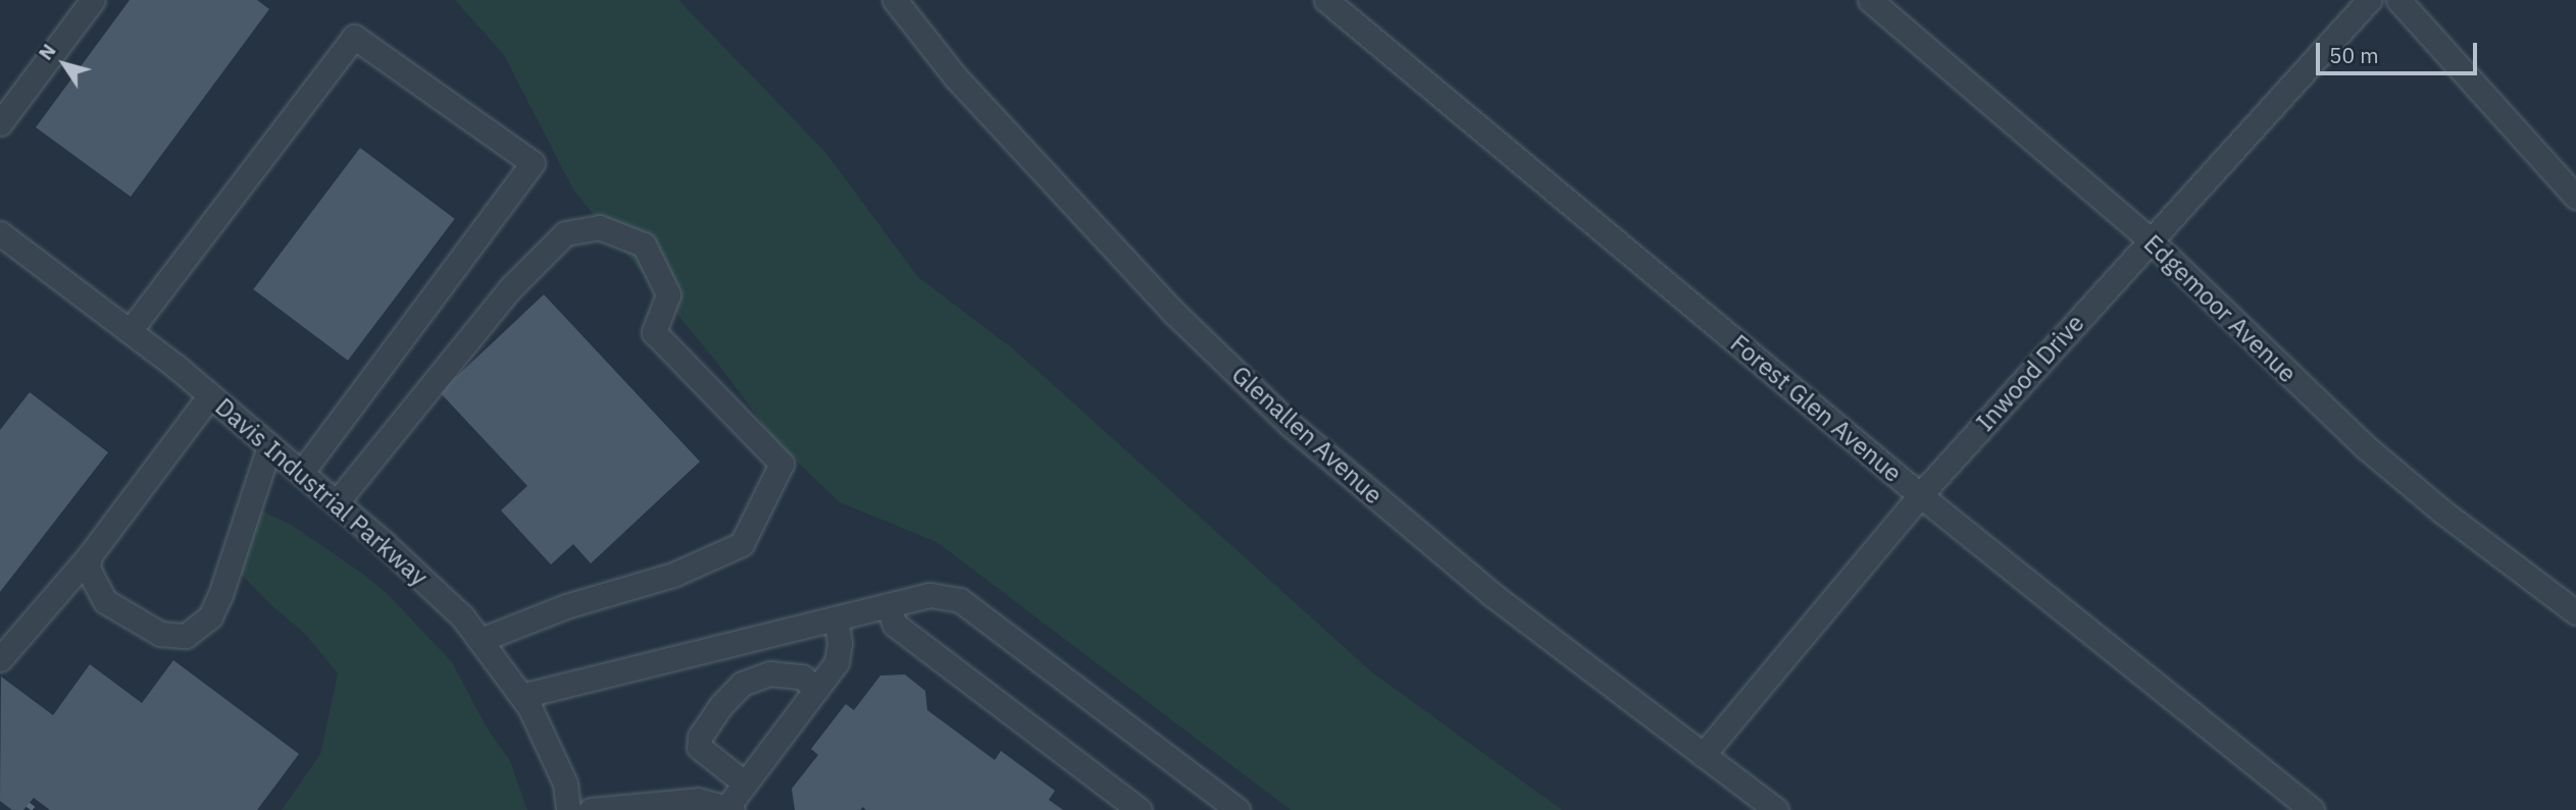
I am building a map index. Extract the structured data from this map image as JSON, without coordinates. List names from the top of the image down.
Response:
{
  "streets": {
    "street": [
      "Edgemoor Avenue",
      "Inwood Drive",
      "Forest Glen Avenue",
      "Glenallen Avenue",
      "Davis Industrial Parkway"
    ]
  },
  "crossings": [
    ["Edgemoor Avenue", "Inwood Drive"],
    ["Inwood Drive", "Forest Glen Avenue"],
    ["Inwood Drive", "Glenallen Avenue"]
  ],
  "scale_bar": "50 m",
  "north": "top left"
}
